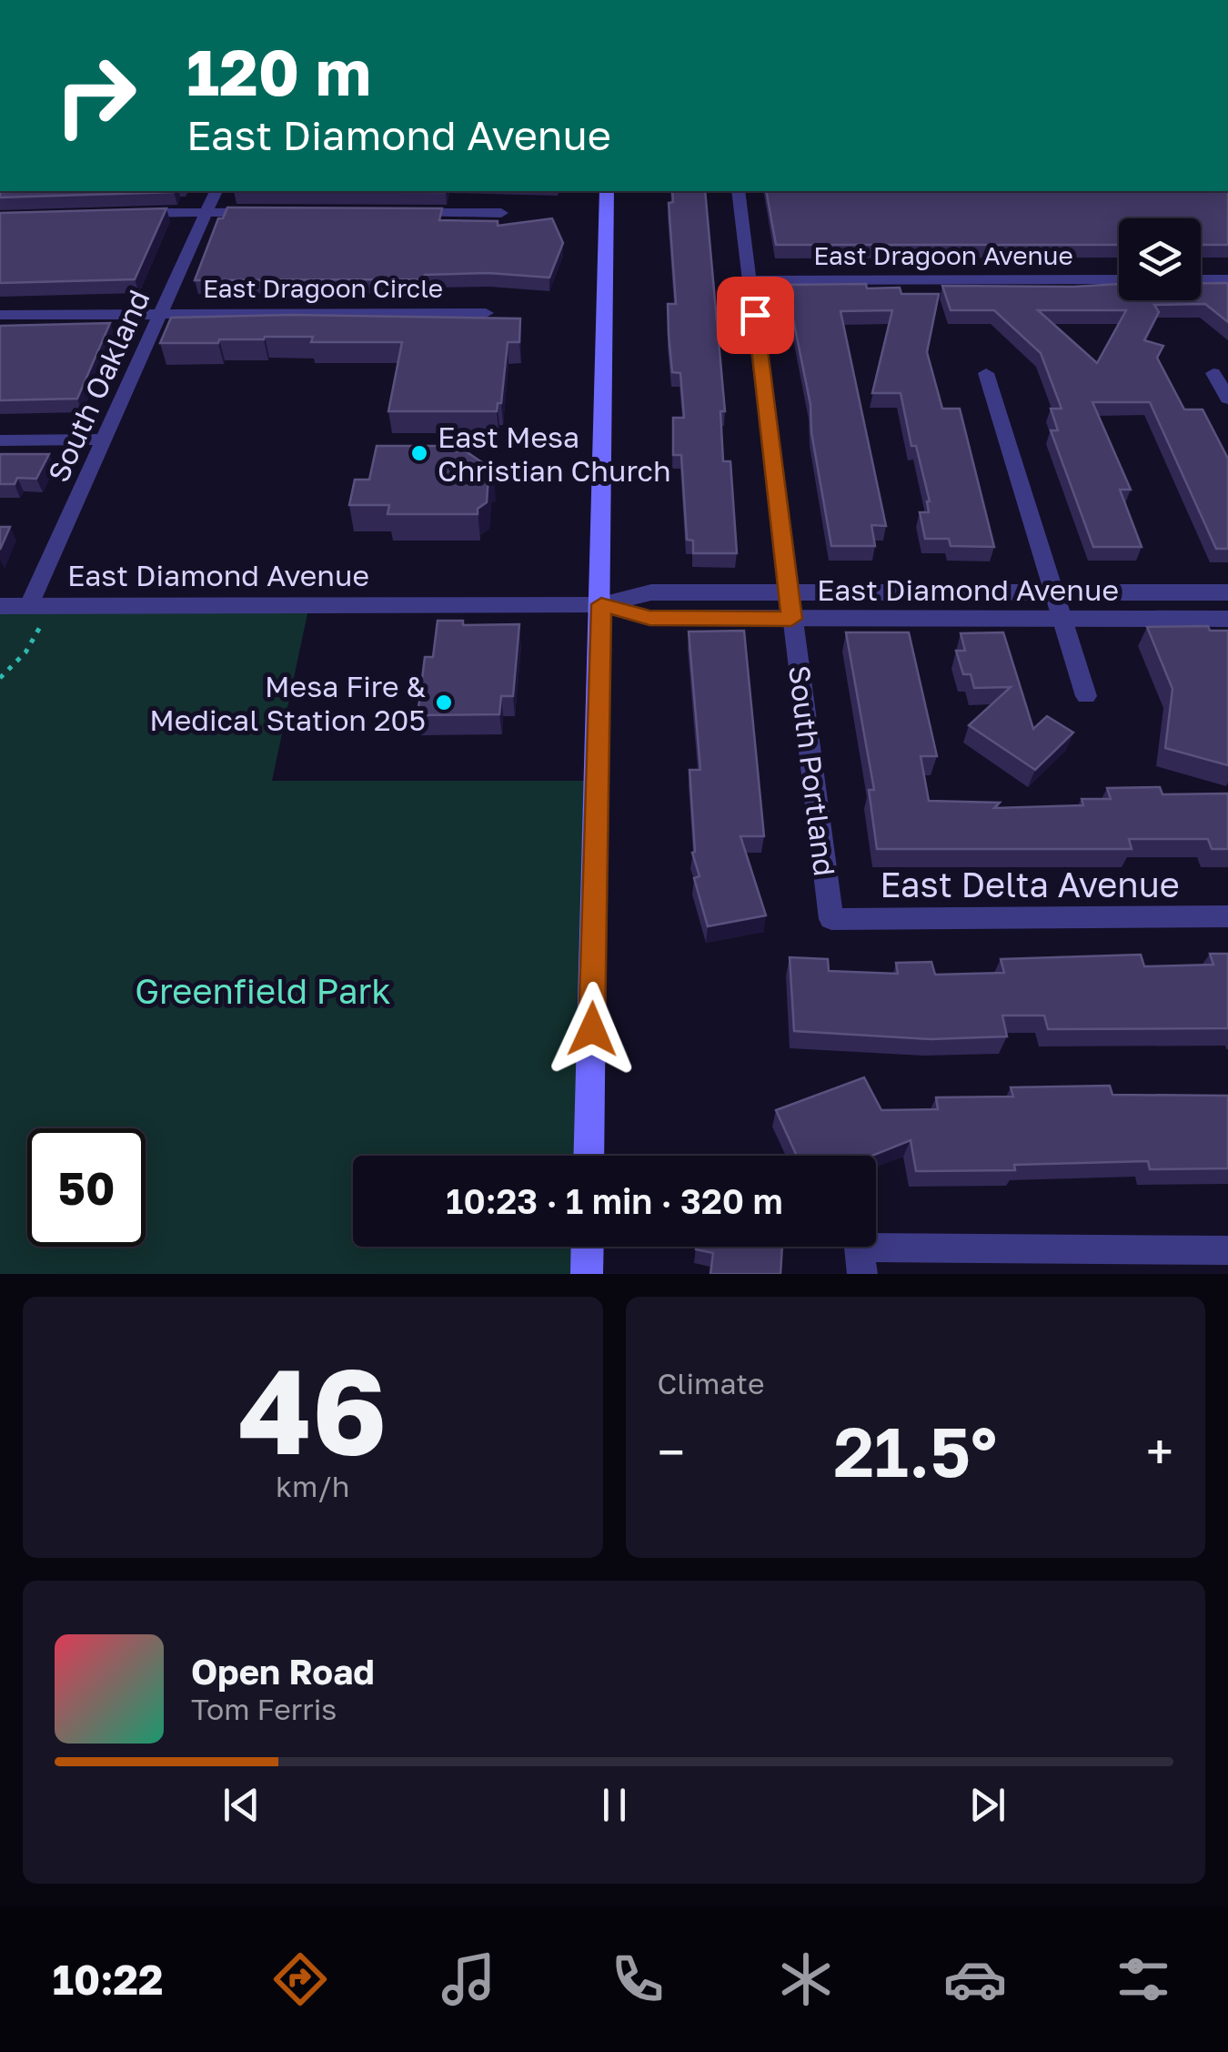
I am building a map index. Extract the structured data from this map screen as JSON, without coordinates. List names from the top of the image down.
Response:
{
  "streets": {
    "street": [
      "East Dragoon Avenue",
      "East Dragoon Circle",
      "South Oakland",
      "East Diamond Avenue",
      "South Portland",
      "East Delta Avenue"
    ]
  },
  "crossings": [
    ["East Dragoon Avenue", "South Portland"],
    ["East Dragoon Circle", "South Oakland"],
    ["South Oakland", "East Diamond Avenue"],
    ["East Diamond Avenue", "South Portland"],
    ["South Portland", "East Delta Avenue"]
  ],
  "parks": ["Greenfield Park"],
  "places": ["East Mesa Christian Church", "Mesa Fire & Medical Station 205"],
  "page": {
    "turn": ["120 m", "East Diamond Avenue"],
    "limit": "50",
    "trip": "10:23 · 1 min · 320 m",
    "tile": [
      ["46", "km/h"],
      "Climate"
    ],
    "heat": ["−", "21.5°", "+"],
    "song": ["Open Road", "Tom Ferris"],
    "tabs": "10:22"
  }
}
